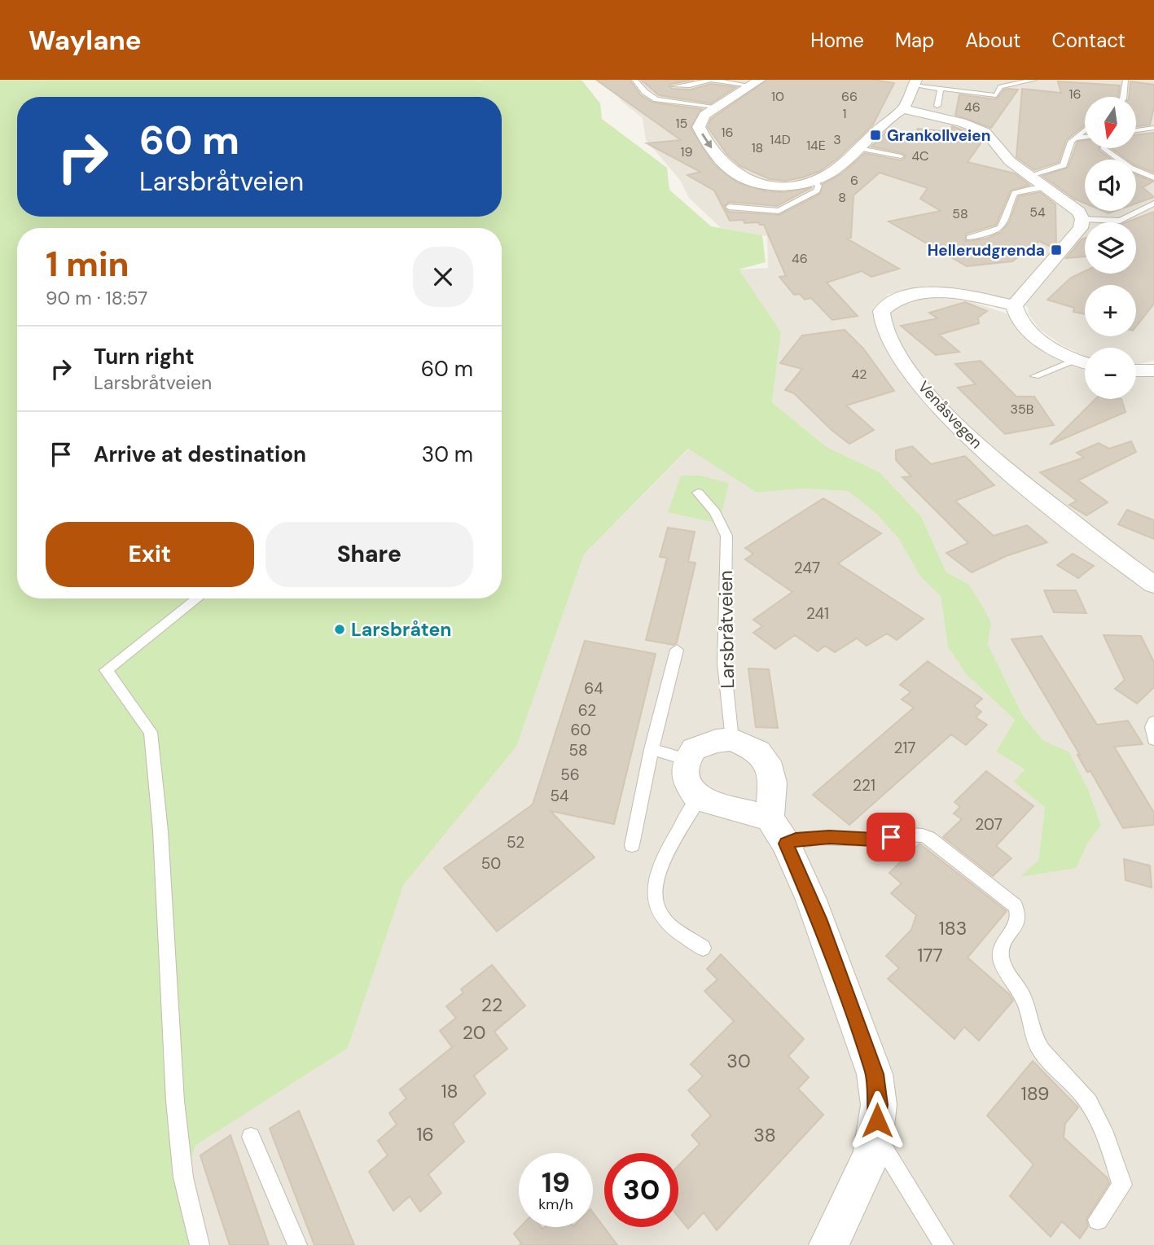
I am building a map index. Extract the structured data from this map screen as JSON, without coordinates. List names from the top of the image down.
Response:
{
  "streets": {
    "street": ["Venåsvegen"],
    "lane": ["Larsbråtveien"]
  },
  "places": {
    "transit": ["Grankollveien", "Hellerudgrenda"],
    "other": ["Larsbråten"]
  },
  "house_numbers": [
    "16",
    "10",
    "66",
    "46",
    "1",
    "15",
    "16",
    "14D",
    "3",
    "14E",
    "18",
    "19",
    "4C",
    "6",
    "8",
    "54",
    "58",
    "46",
    "42",
    "35B",
    "247",
    "241",
    "64",
    "62",
    "60",
    "217",
    "58",
    "56",
    "221",
    "54",
    "207",
    "52",
    "50",
    "183",
    "177",
    "22",
    "20",
    "30",
    "18",
    "189",
    "16",
    "38"
  ],
  "north": "bottom",
  "page": {
    "header": "Waylane",
    "nav": [
      "Home",
      "Map",
      "About",
      "Contact"
    ],
    "map_buttons": ["+", "−"],
    "turn": ["60 m", "Larsbråtveien"],
    "heading": ["1 min", "90 m · 18:57"],
    "list": [
      {
        "name": "Turn right",
        "note": "Larsbråtveien",
        "value": "60 m"
      },
      {
        "name": "Arrive at destination",
        "value": "30 m"
      }
    ],
    "buttons": ["Exit", "Share"],
    "speed": "19 km/h",
    "limit": "30"
  }
}
